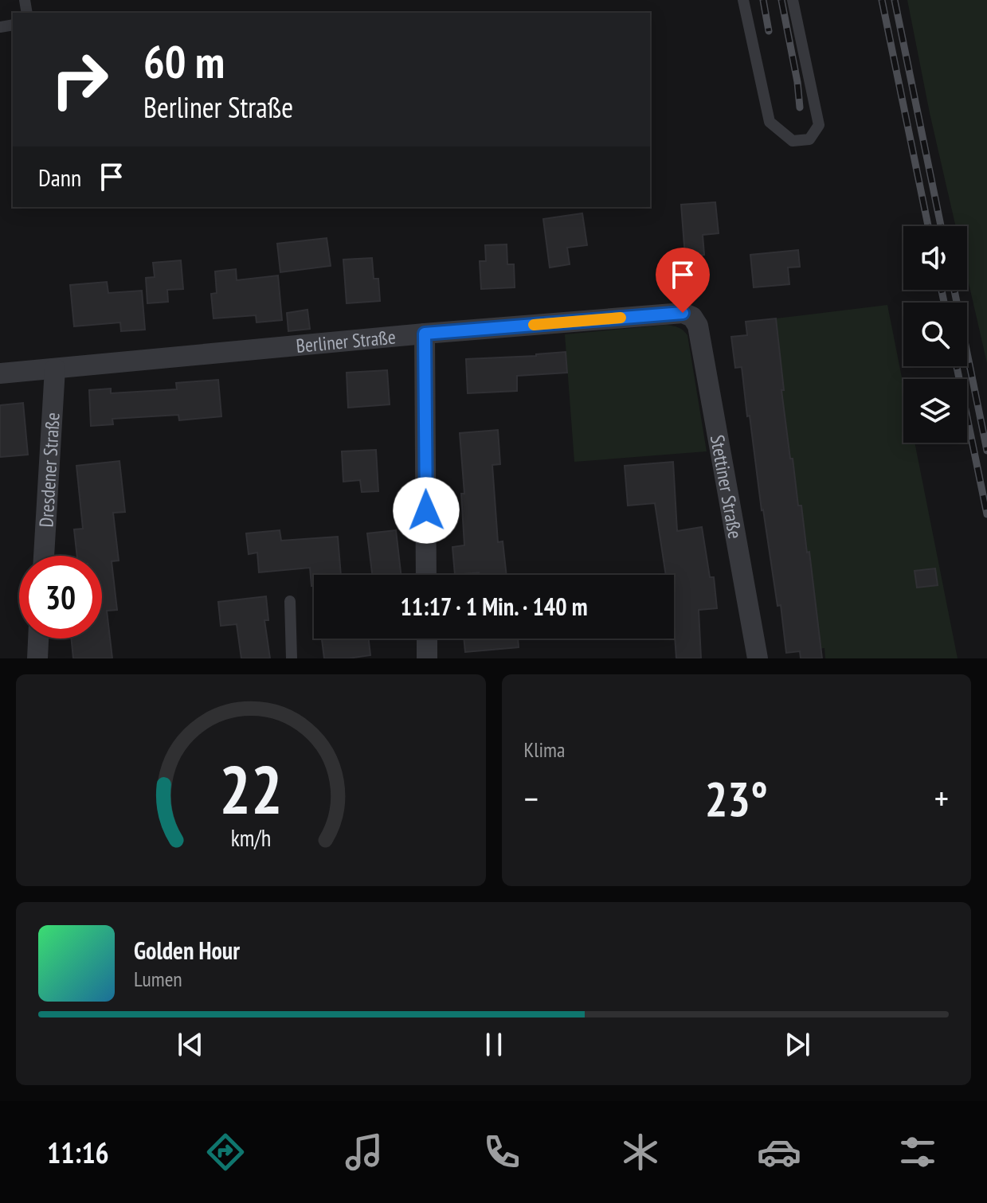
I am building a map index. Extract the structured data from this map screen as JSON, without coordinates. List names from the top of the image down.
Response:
{
  "streets": {
    "street": ["Berliner Straße", "Dresdener Straße", "Stettiner Straße"]
  },
  "crossings": [
    ["Berliner Straße", "Dresdener Straße"],
    ["Berliner Straße", "Stettiner Straße"]
  ],
  "page": {
    "turn": ["60 m", "Berliner Straße"],
    "then": "Dann",
    "limit": "30",
    "trip": "11:17 · 1 Min. · 140 m",
    "tile": "Klima",
    "heat": ["−", "23°", "+"],
    "song": ["Golden Hour", "Lumen"],
    "tabs": "11:16",
    "gauge": ["22", "km/h"]
  }
}
